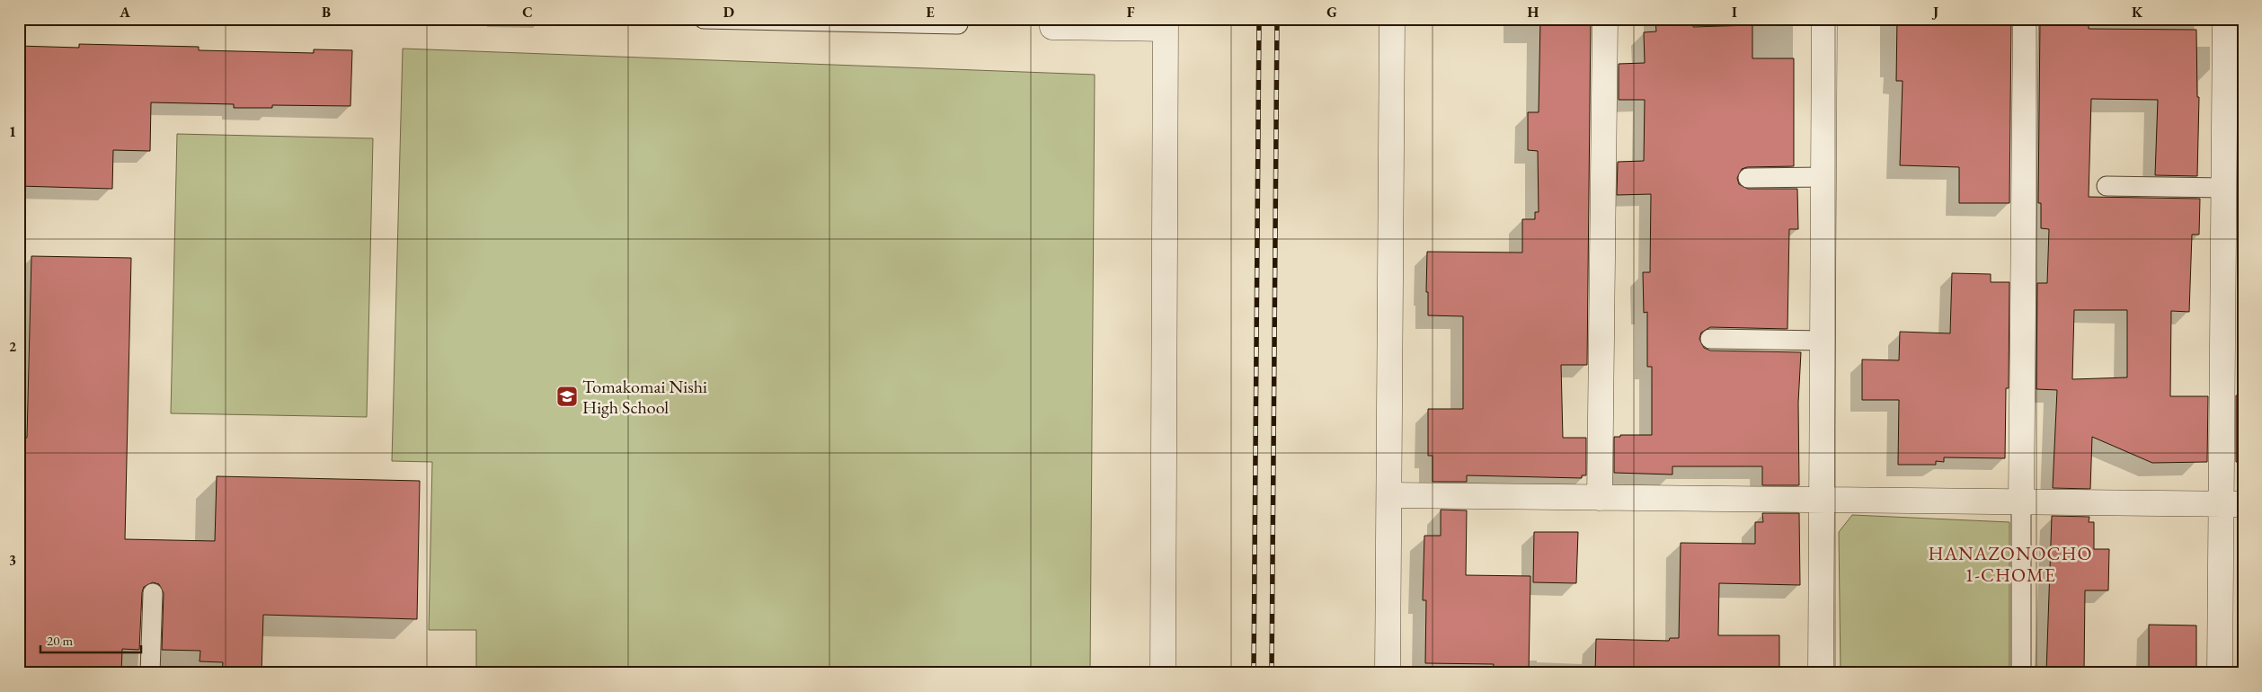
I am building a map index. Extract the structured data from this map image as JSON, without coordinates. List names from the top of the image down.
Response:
{
  "districts": ["HANAZONOCHO 1-CHOME"],
  "places": {
    "school or university": ["Tomakomai Nishi High School"]
  },
  "scale_bar": "20 m",
  "grid": {
    "columns": [
      "A",
      "B",
      "C",
      "D",
      "E",
      "F",
      "G",
      "H",
      "I",
      "J",
      "K"
    ],
    "rows": ["1", "2", "3"]
  }
}
